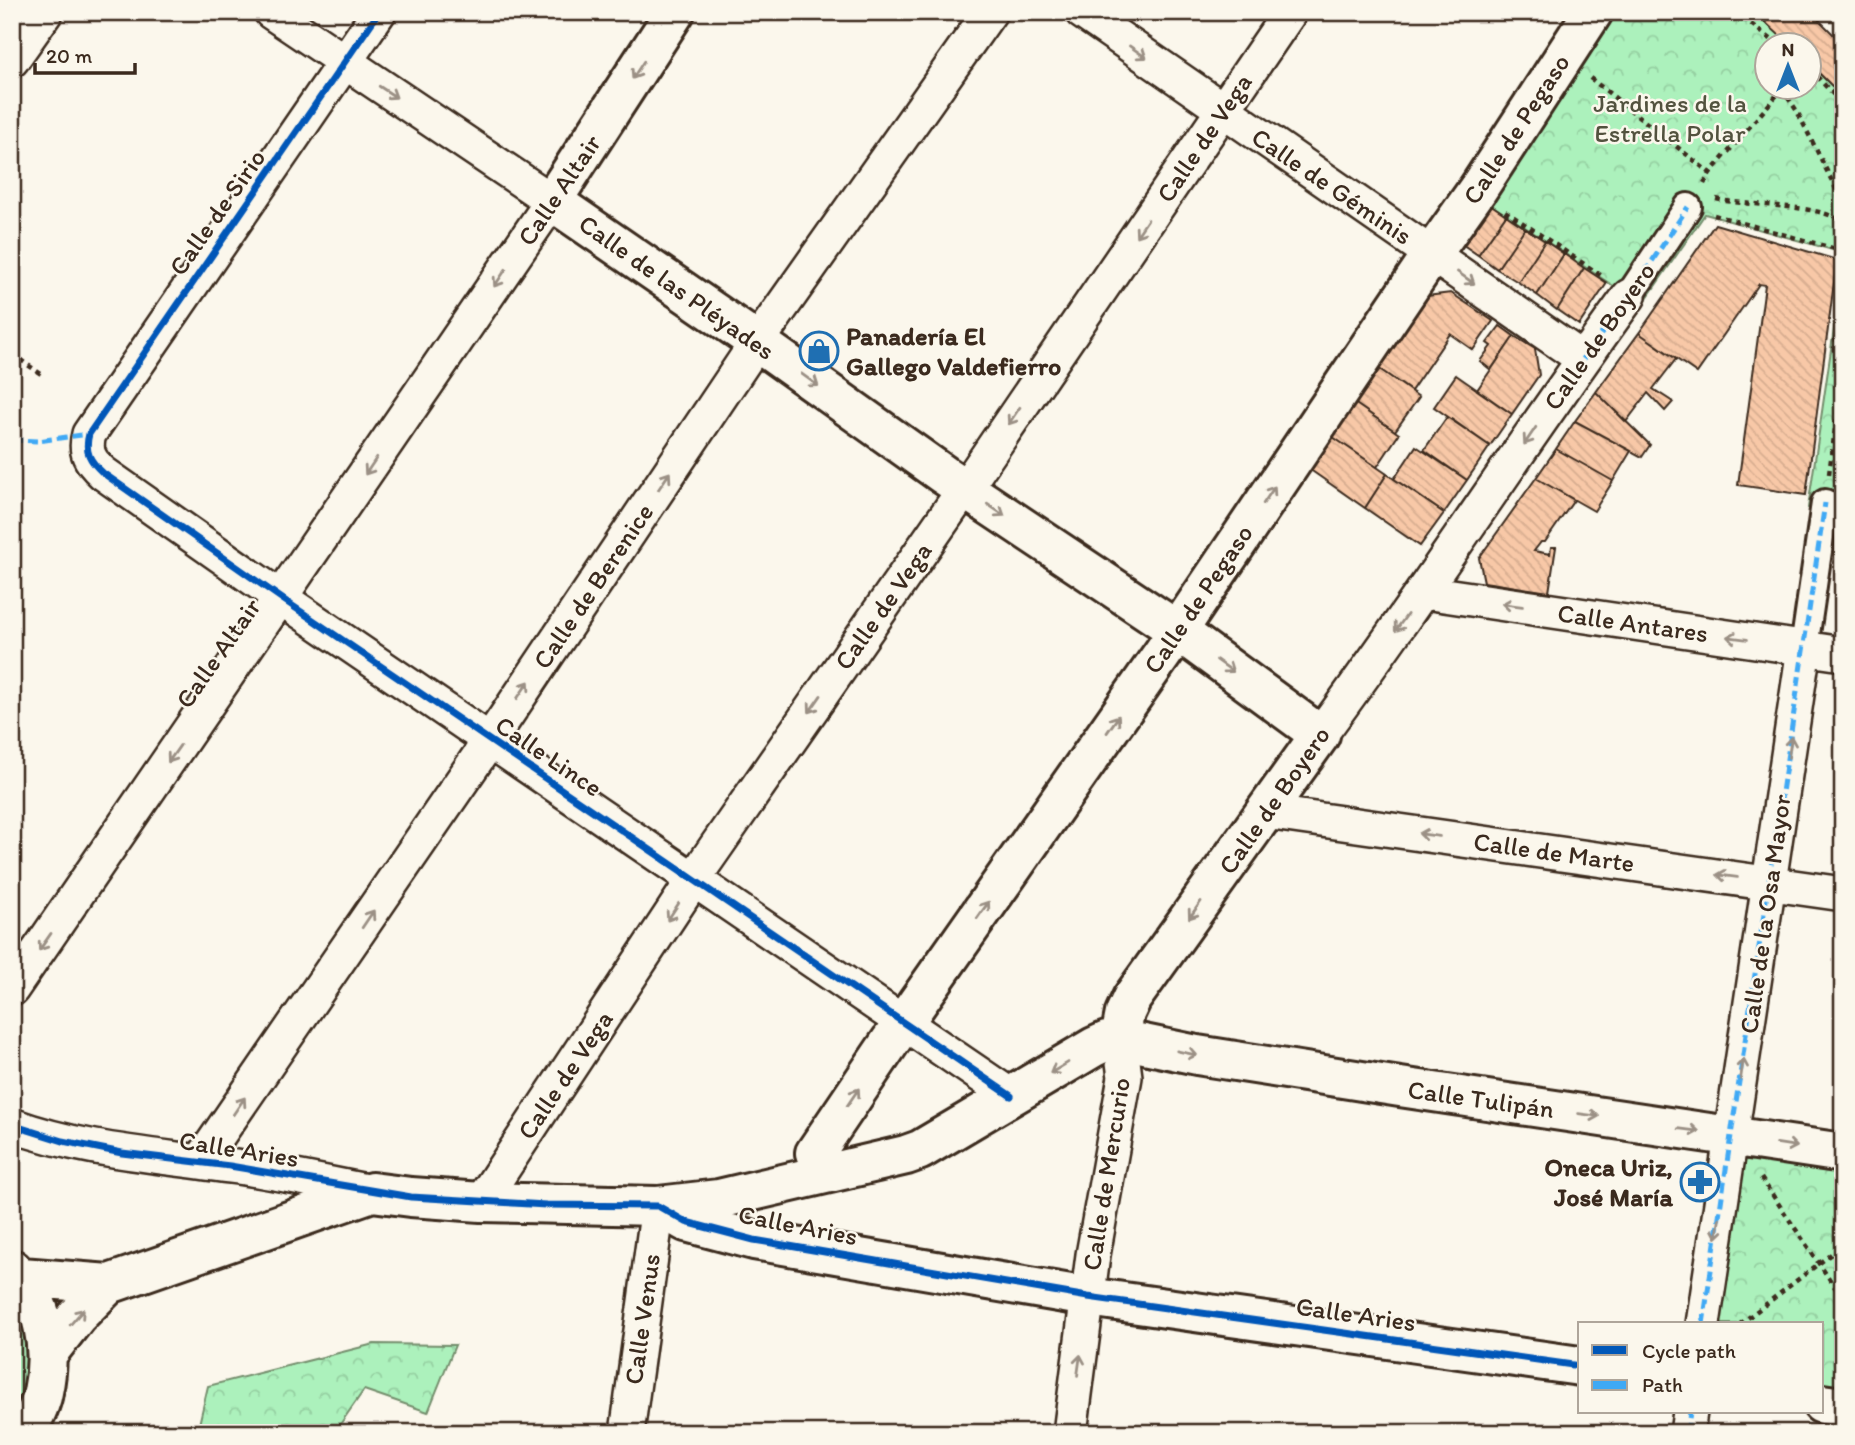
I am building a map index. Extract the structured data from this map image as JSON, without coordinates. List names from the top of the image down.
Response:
{
  "streets": {
    "street": [
      "Calle de Pegaso",
      "Calle de Vega",
      "Calle de Géminis",
      "Calle Altair",
      "Calle de Sirio",
      "Calle de las Pléyades",
      "Calle de Boyero",
      "Calle de Berenice",
      "Calle Antares",
      "Calle Lince",
      "Calle de Marte",
      "Calle de la Osa Mayor",
      "Calle Tulipán",
      "Calle Aries",
      "Calle de Mercurio",
      "Calle Venus"
    ]
  },
  "crossings": [
    ["Calle de Pegaso", "Calle de Géminis"],
    ["Calle de Pegaso", "Calle de las Pléyades"],
    ["Calle de Pegaso", "Calle Lince"],
    ["Calle de Vega", "Calle de Géminis"],
    ["Calle de Vega", "Calle de las Pléyades"],
    ["Calle de Vega", "Calle Lince"],
    ["Calle de Vega", "Calle Aries"],
    ["Calle de Géminis", "Calle de Boyero"],
    ["Calle Altair", "Calle de las Pléyades"],
    ["Calle Altair", "Calle Lince"],
    ["Calle de Sirio", "Calle de las Pléyades"],
    ["Calle de Sirio", "Calle Lince"],
    ["Calle de las Pléyades", "Calle de Boyero"],
    ["Calle de las Pléyades", "Calle de Berenice"],
    ["Calle de Boyero", "Calle Antares"],
    ["Calle de Boyero", "Calle de Marte"],
    ["Calle de Boyero", "Calle Tulipán"],
    ["Calle de Boyero", "Calle de Mercurio"],
    ["Calle de Berenice", "Calle Lince"],
    ["Calle de Berenice", "Calle Aries"],
    ["Calle Antares", "Calle de la Osa Mayor"],
    ["Calle de Marte", "Calle de la Osa Mayor"],
    ["Calle de la Osa Mayor", "Calle Tulipán"],
    ["Calle Tulipán", "Calle de Mercurio"],
    ["Calle Aries", "Calle de Mercurio"],
    ["Calle Aries", "Calle Venus"]
  ],
  "one_way": [
    "Calle de Pegaso",
    "Calle de Vega",
    "Calle de Géminis",
    "Calle Altair",
    "Calle de las Pléyades",
    "Calle de Boyero",
    "Calle de Berenice",
    "Calle Antares",
    "Calle de Marte",
    "Calle Tulipán"
  ],
  "parks": ["Jardines de la Estrella Polar"],
  "places": {
    "shop": ["Panadería El Gallego Valdefierro"],
    "pharmacy": ["Oneca Uriz, José María"]
  },
  "legend": ["Cycle path", "Path"],
  "scale_bar": "20 m",
  "north": "top"
}
